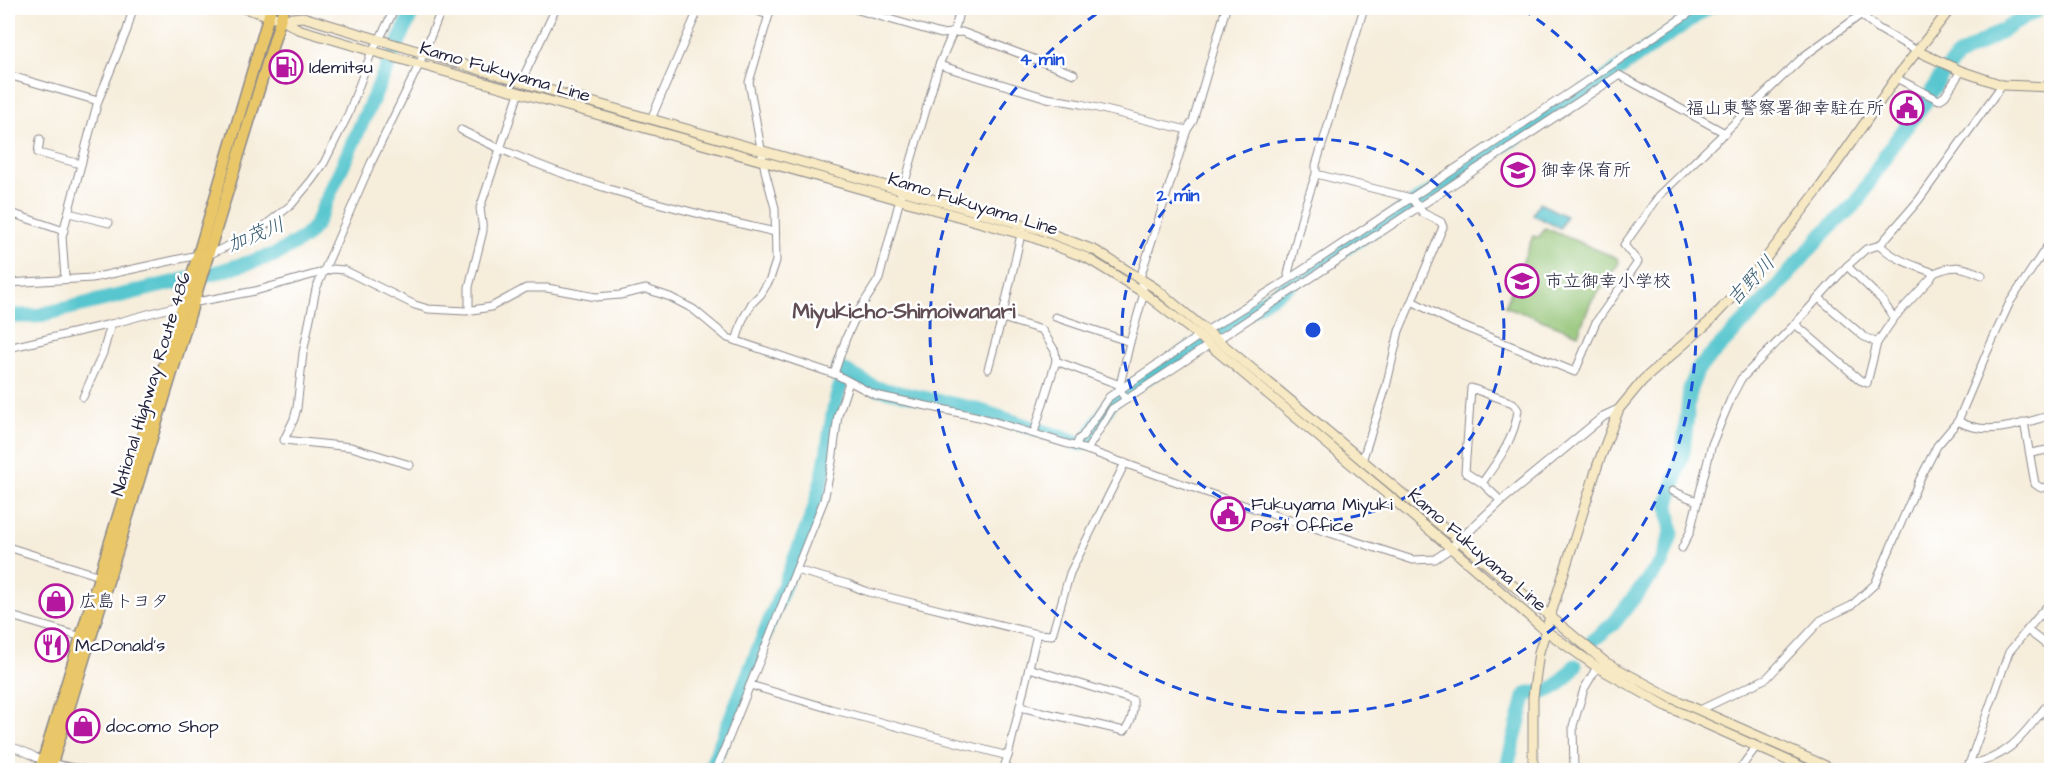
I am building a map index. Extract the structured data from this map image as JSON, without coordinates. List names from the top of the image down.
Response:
{
  "streets": {
    "highway": ["National Highway Route 486"],
    "main road": ["Kamo Fukuyama Line"]
  },
  "crossings": [
    ["Kamo Fukuyama Line", "National Highway Route 486"]
  ],
  "districts": ["Miyukicho-Shimoiwanari"],
  "water": ["加茂川", "吉野川"],
  "places": {
    "fuel station": ["Idemitsu"],
    "public building": ["福山東警察署御幸駐在所", "Fukuyama Miyuki Post Office"],
    "school or university": ["御幸保育所", "市立御幸小学校"],
    "shop": ["広島トヨタ", "docomo Shop"],
    "restaurant": ["McDonald's"]
  },
  "rings": ["4 min", "2 min"]
}
